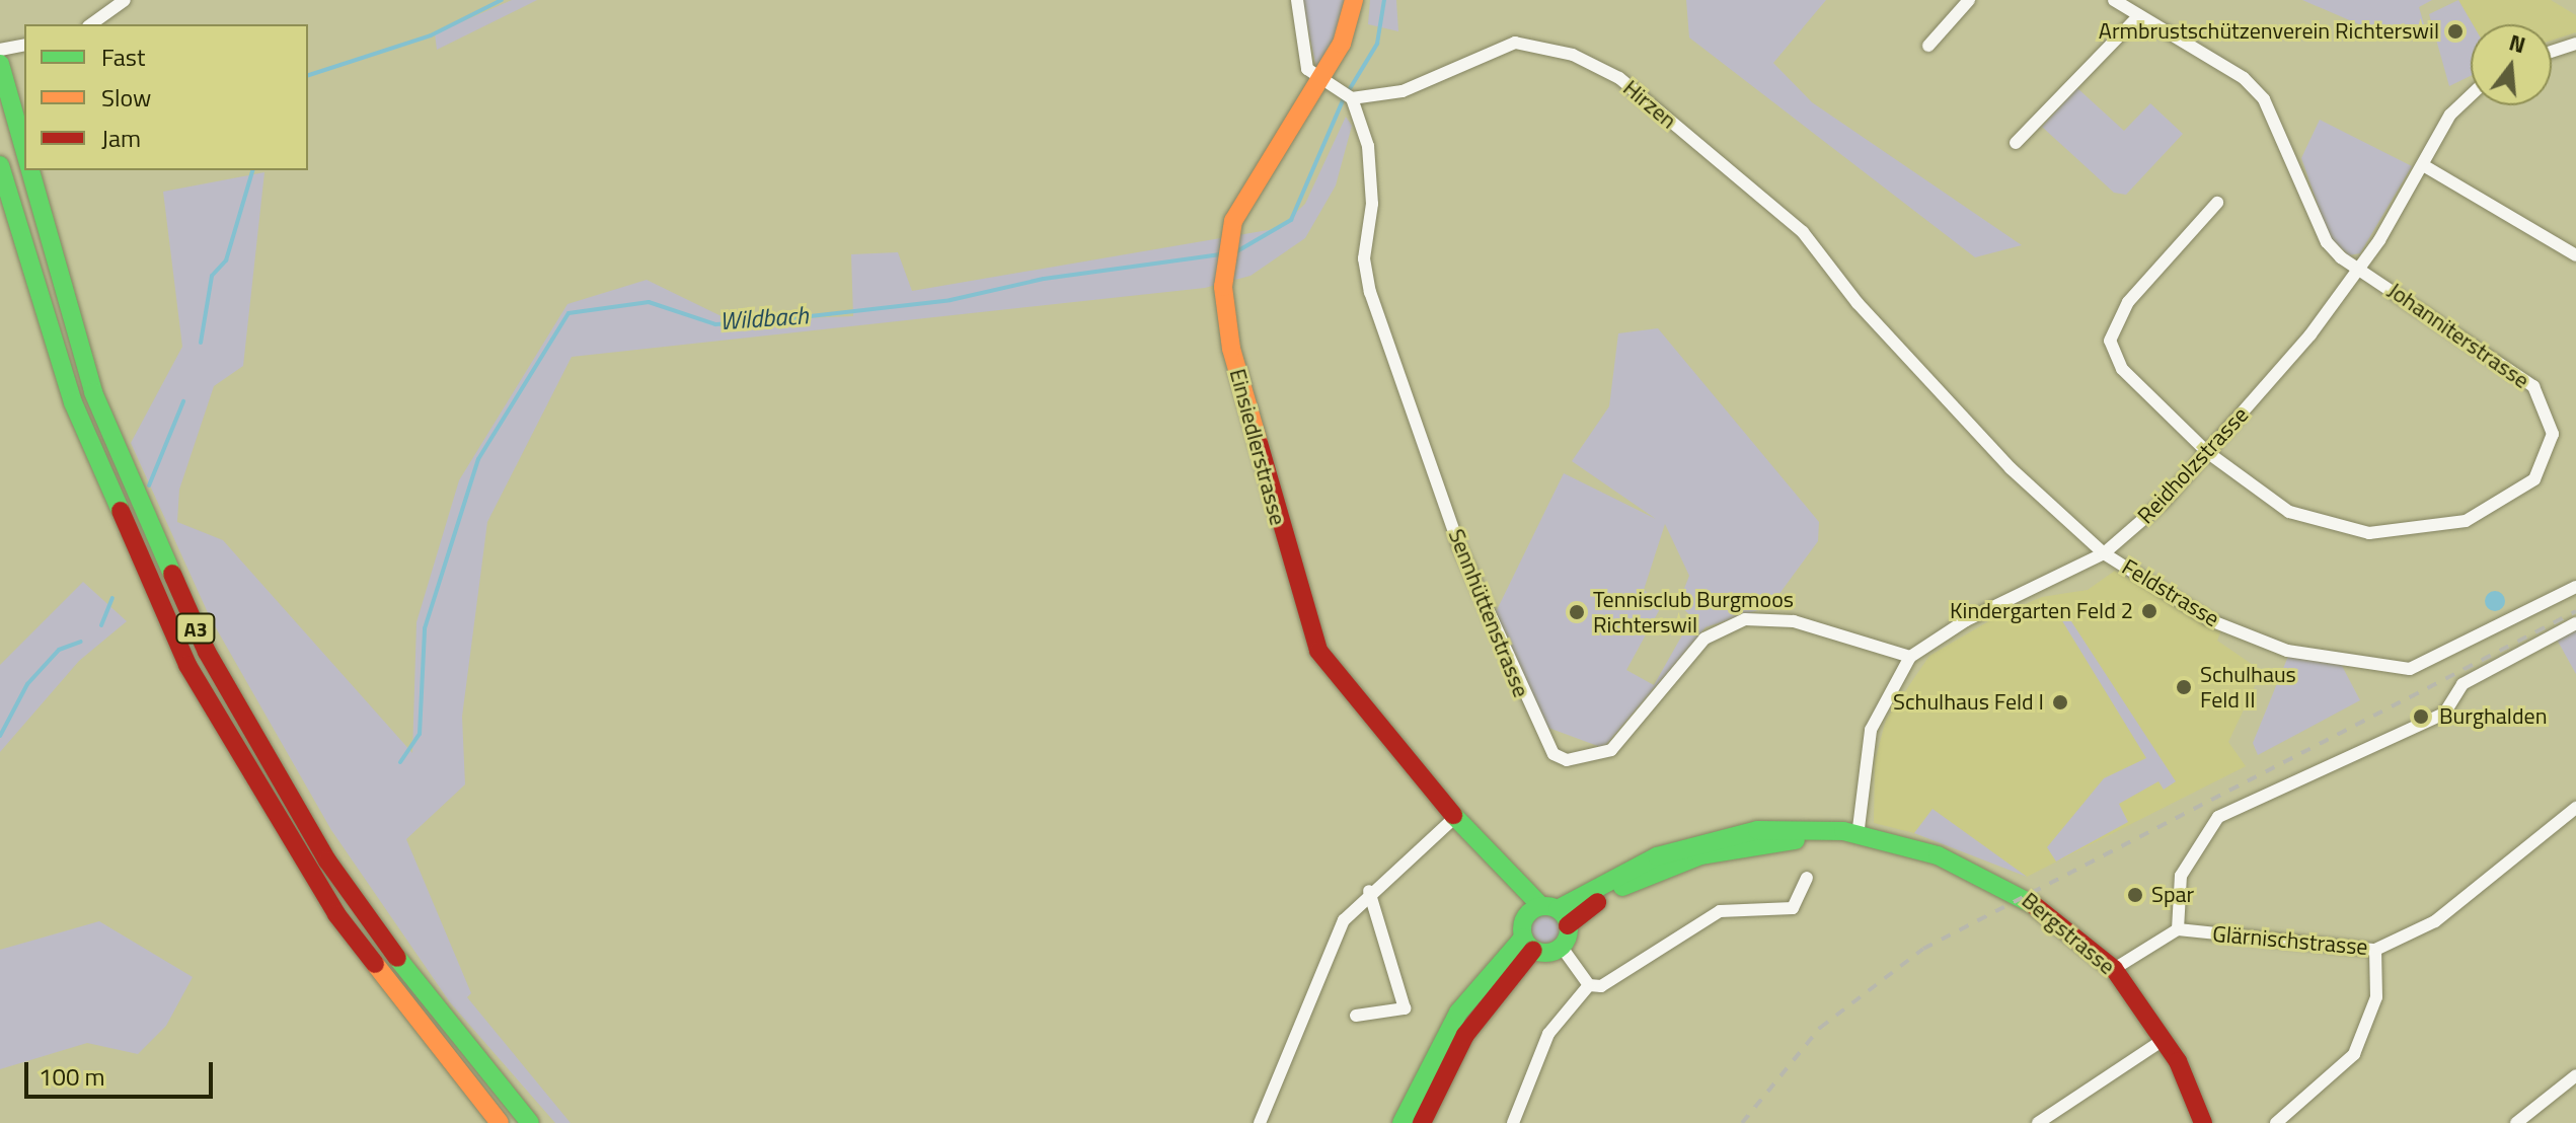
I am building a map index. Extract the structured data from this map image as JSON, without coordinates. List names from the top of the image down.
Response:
{
  "streets": {
    "main road": ["Einsiedlerstrasse", "A3", "Bergstrasse"],
    "street": [
      "Hirzen",
      "Johanniterstrasse",
      "Reidholzstrasse",
      "Feldstrasse",
      "Sennhüttenstrasse",
      "Glärnischstrasse"
    ]
  },
  "crossings": [
    ["Hirzen", "Feldstrasse"],
    ["Hirzen", "Sennhüttenstrasse"],
    ["Johanniterstrasse", "Reidholzstrasse"],
    ["Einsiedlerstrasse", "Bergstrasse"],
    ["Reidholzstrasse", "Feldstrasse"],
    ["Reidholzstrasse", "Sennhüttenstrasse"],
    ["Reidholzstrasse", "Bergstrasse"]
  ],
  "water": ["Wildbach"],
  "places": [
    "Armbrustschützenverein Richterswil",
    "Kindergarten Feld 2",
    "Tennisclub Burgmoos Richterswil",
    "Schulhaus Feld II",
    "Schulhaus Feld I",
    "Burghalden",
    "Spar"
  ],
  "legend": ["Fast", "Slow", "Jam"],
  "scale_bar": "100 m",
  "north": "top"
}
